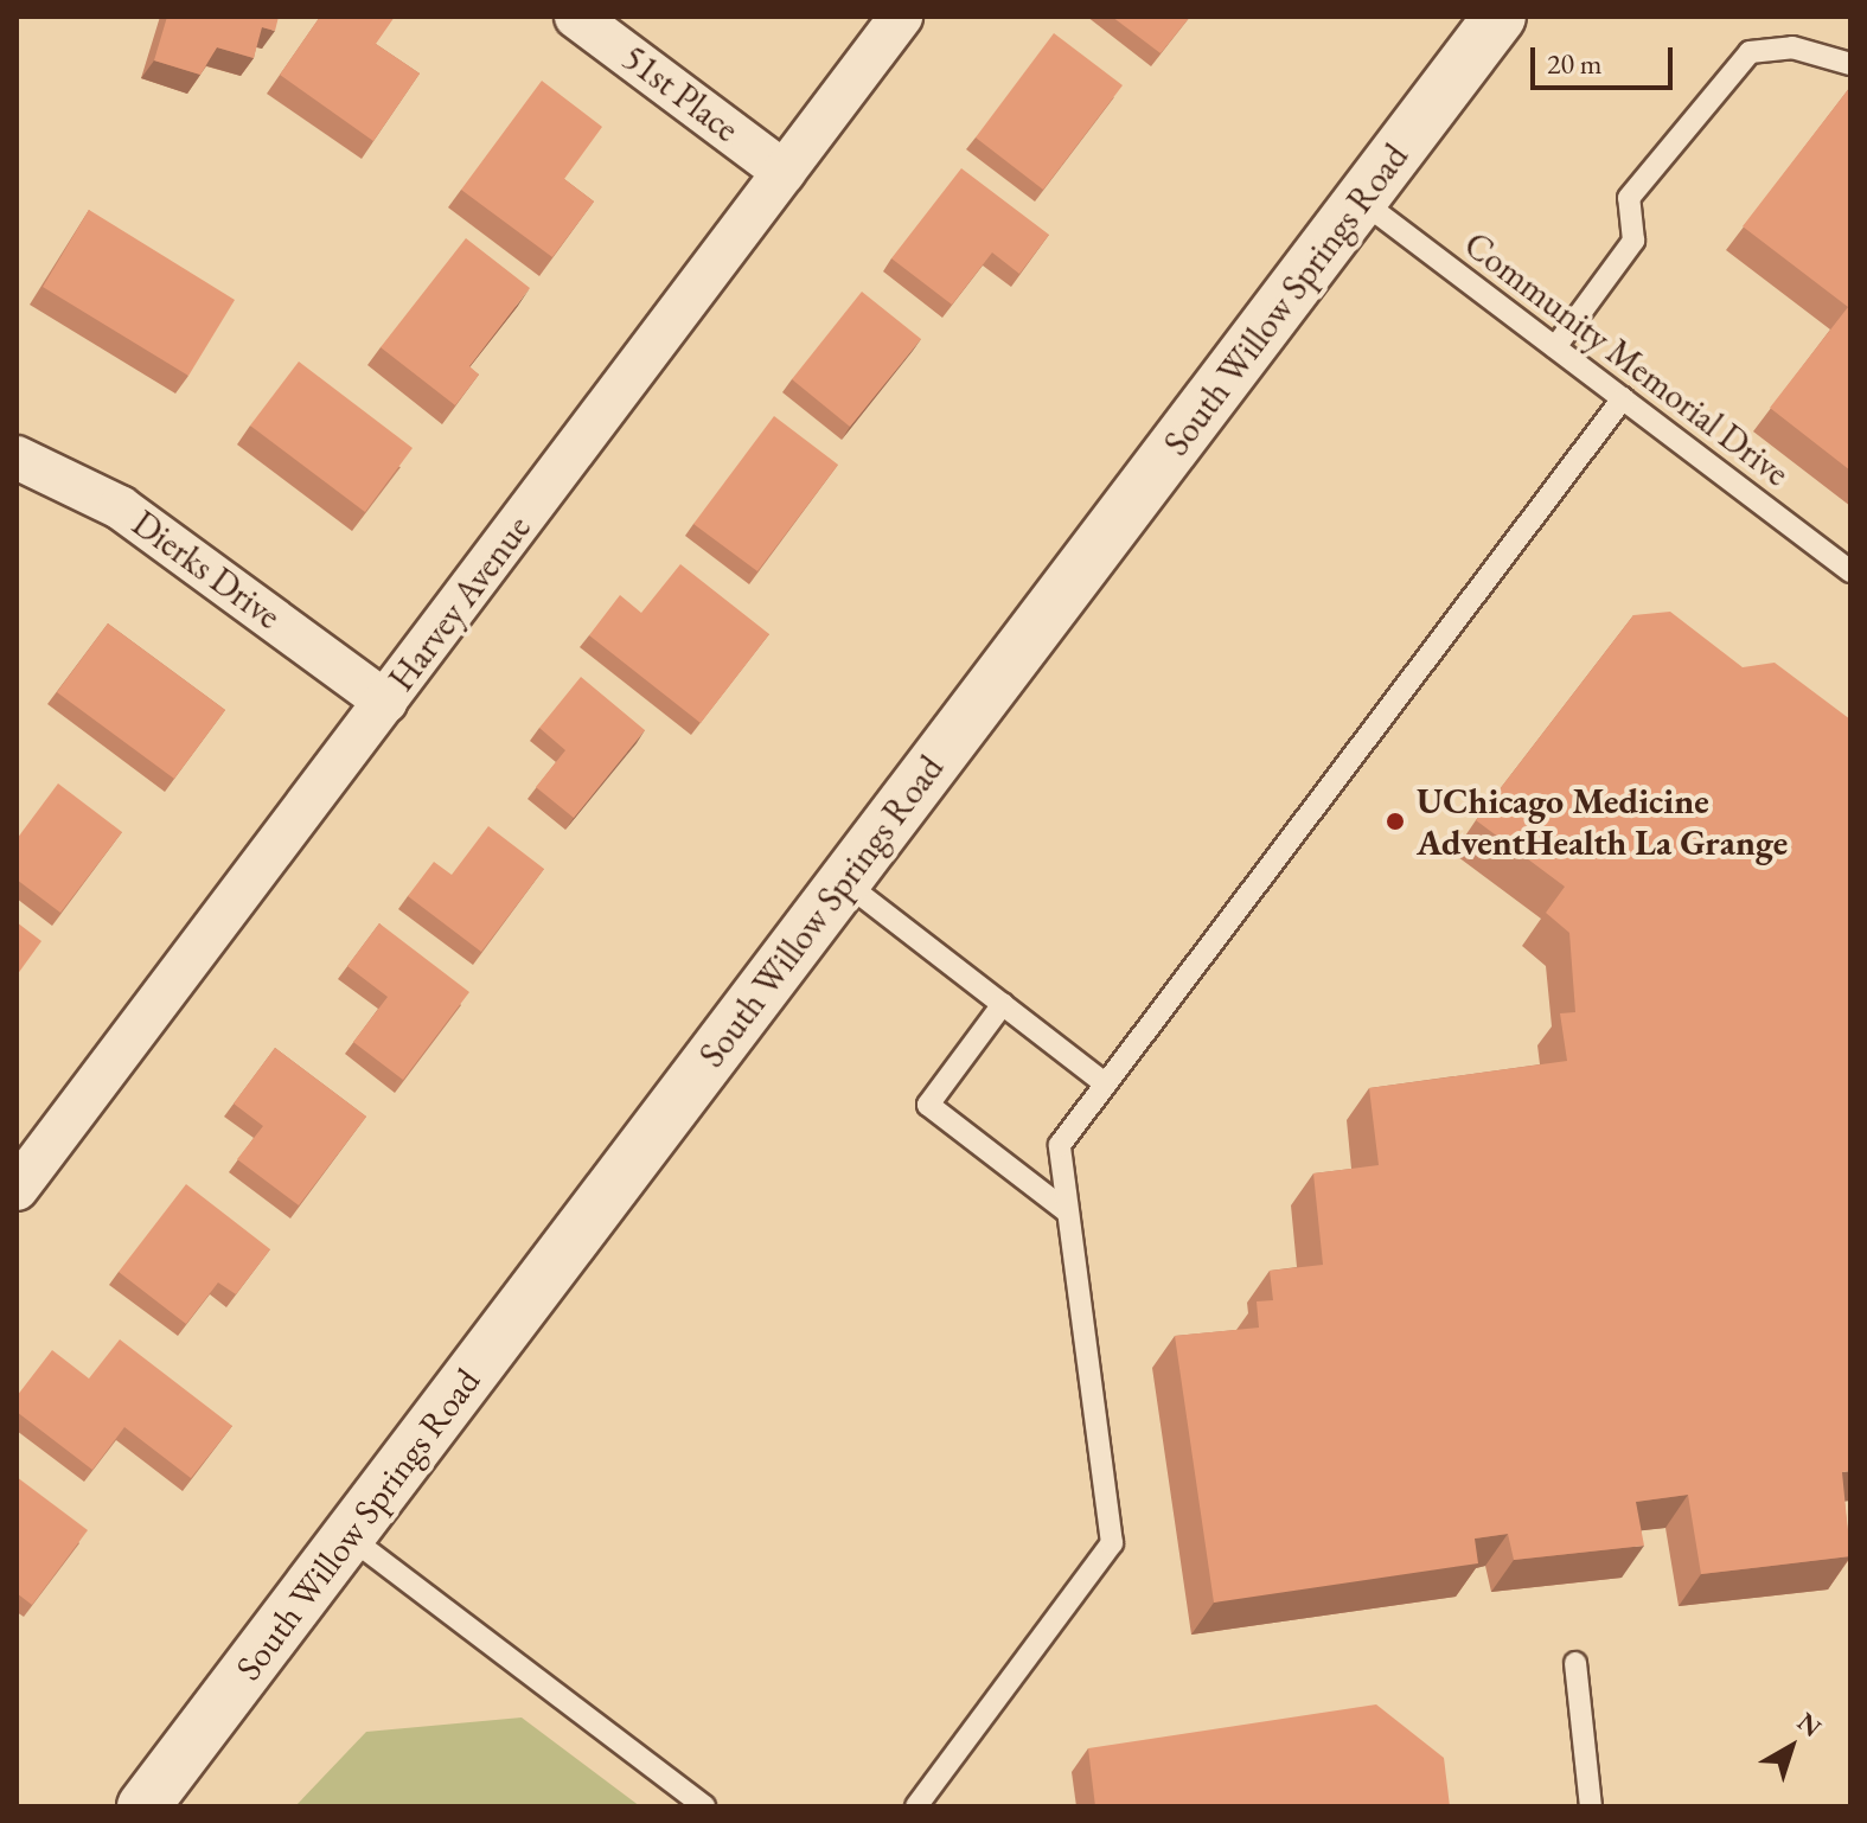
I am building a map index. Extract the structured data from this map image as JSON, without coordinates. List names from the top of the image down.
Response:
{
  "streets": {
    "street": [
      "51st Place",
      "South Willow Springs Road",
      "Dierks Drive",
      "Harvey Avenue"
    ],
    "lane": ["Community Memorial Drive"]
  },
  "crossings": [
    ["51st Place", "Harvey Avenue"],
    ["South Willow Springs Road", "Community Memorial Drive"],
    ["Dierks Drive", "Harvey Avenue"]
  ],
  "places": ["UChicago Medicine AdventHealth La Grange"],
  "scale_bar": "20 m",
  "north": "top right"
}
